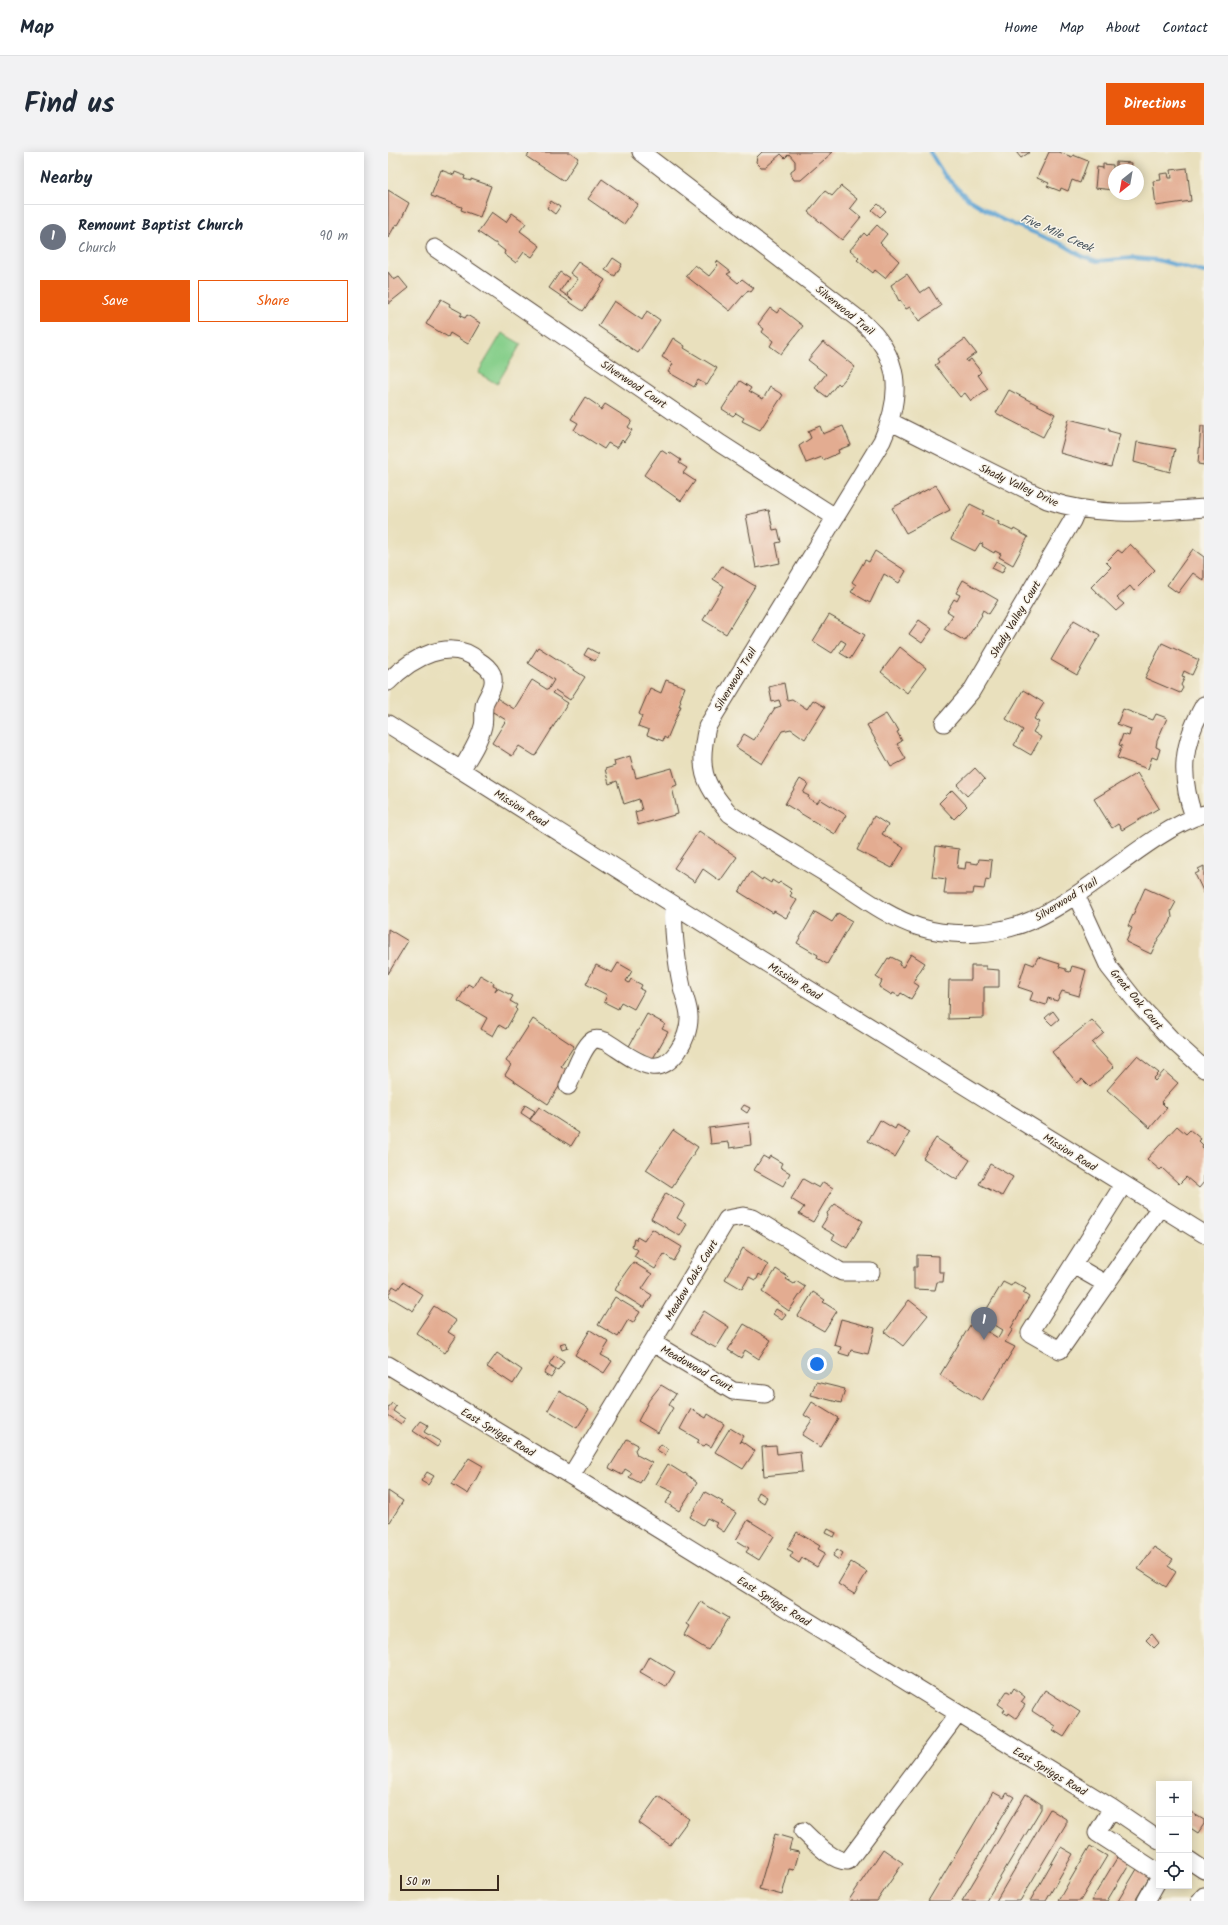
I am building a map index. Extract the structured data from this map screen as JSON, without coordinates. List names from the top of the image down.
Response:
{
  "streets": {
    "street": [
      "Silverwood Trail",
      "Silverwood Court",
      "Shady Valley Drive",
      "Shady Valley Court",
      "Mission Road",
      "Great Oak Court",
      "Meadow Oaks Court",
      "Meadowood Court",
      "East Spriggs Road"
    ]
  },
  "crossings": [
    ["Silverwood Trail", "Silverwood Court"],
    ["Silverwood Trail", "Shady Valley Drive"],
    ["Silverwood Trail", "Great Oak Court"],
    ["Shady Valley Drive", "Shady Valley Court"],
    ["Meadow Oaks Court", "Meadowood Court"],
    ["Meadow Oaks Court", "East Spriggs Road"]
  ],
  "water": ["Five Mile Creek"],
  "scale_bar": "50 m",
  "north": "bottom left",
  "page": {
    "header": "Map",
    "nav": [
      "Home",
      "Map",
      "About",
      "Contact"
    ],
    "title": "Find us",
    "buttons": [
      "Directions",
      ["Save", "Share"]
    ],
    "heading": "Nearby",
    "list": [
      {
        "mark": "1",
        "name": "Remount Baptist Church",
        "note": "Church",
        "value": "90 m"
      }
    ],
    "pins": "1",
    "map_buttons": ["+", "−"],
    "scale": "50 m"
  }
}
